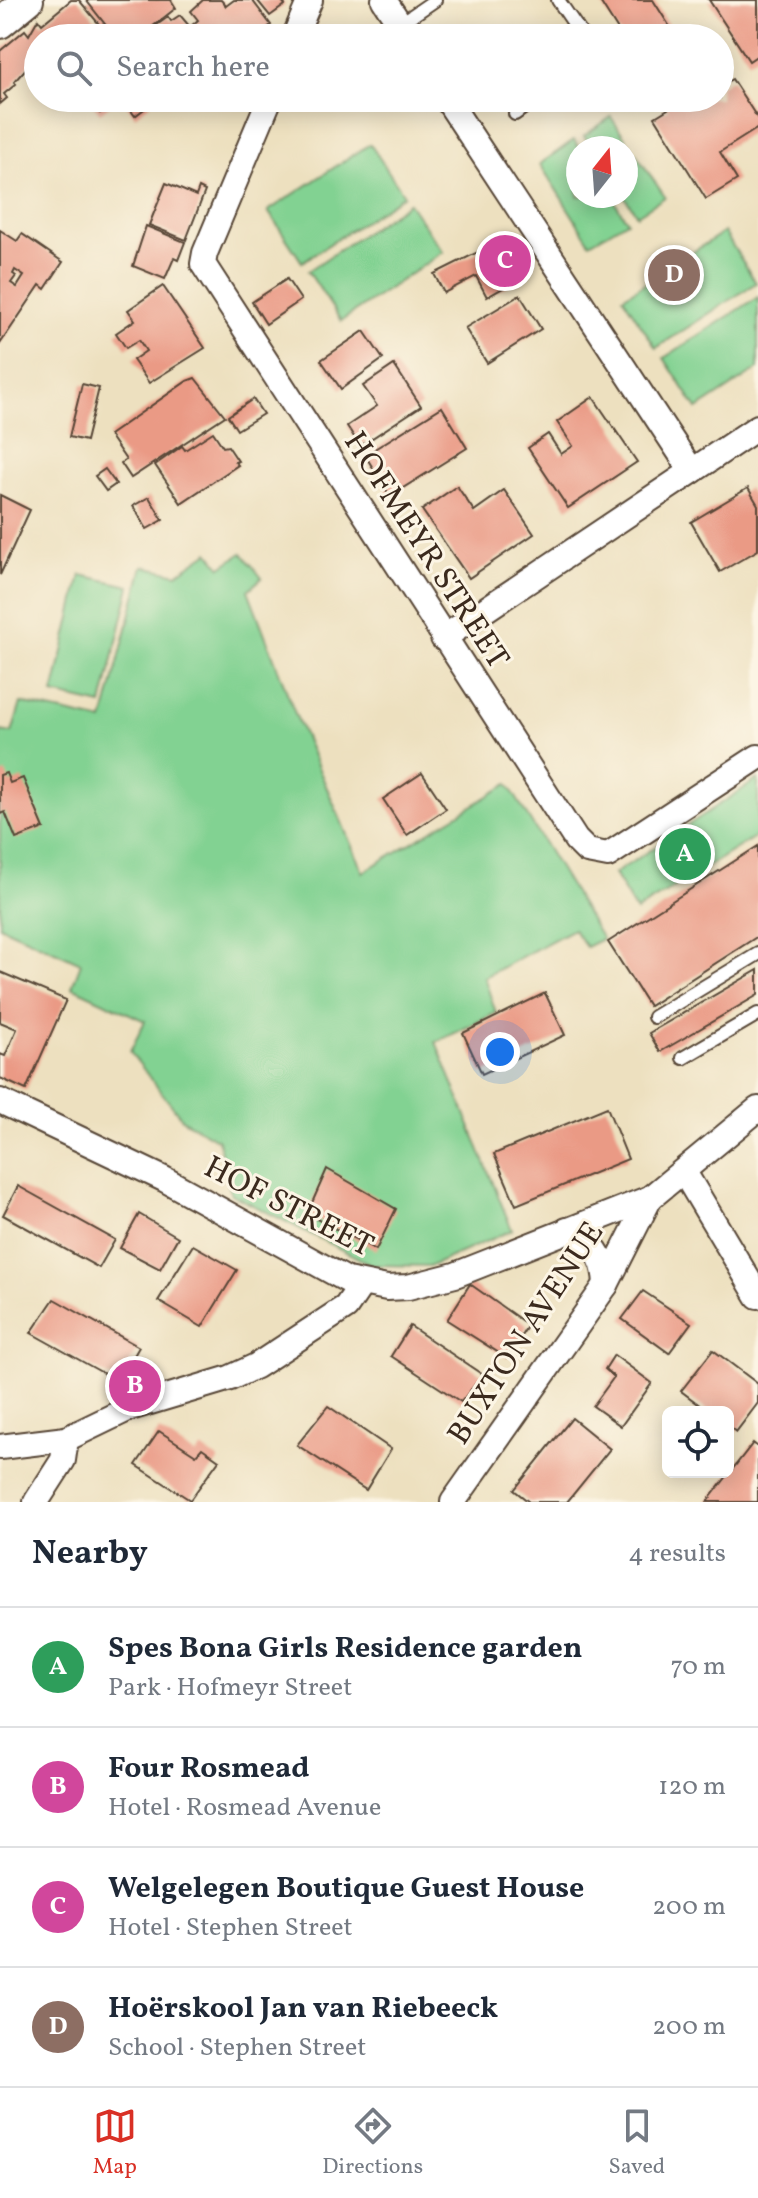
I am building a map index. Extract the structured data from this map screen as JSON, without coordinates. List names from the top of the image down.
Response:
{
  "streets": {
    "street": ["HOFMEYR STREET", "HOF STREET", "BUXTON AVENUE"]
  },
  "crossings": [
    ["HOF STREET", "BUXTON AVENUE"]
  ],
  "north": "top",
  "page": {
    "search": "Search here",
    "pins": [
      "C",
      "D",
      "A",
      "B"
    ],
    "heading": ["Nearby", "4 results"],
    "list": [
      {
        "mark": "A",
        "name": "Spes Bona Girls Residence garden",
        "note": "Park · Hofmeyr Street",
        "value": "70 m"
      },
      {
        "mark": "B",
        "name": "Four Rosmead",
        "note": "Hotel · Rosmead Avenue",
        "value": "120 m"
      },
      {
        "mark": "C",
        "name": "Welgelegen Boutique Guest House",
        "note": "Hotel · Stephen Street",
        "value": "200 m"
      },
      {
        "mark": "D",
        "name": "Hoërskool Jan van Riebeeck",
        "note": "School · Stephen Street",
        "value": "200 m"
      }
    ],
    "nav": ["Map", "Directions", "Saved"]
  }
}
